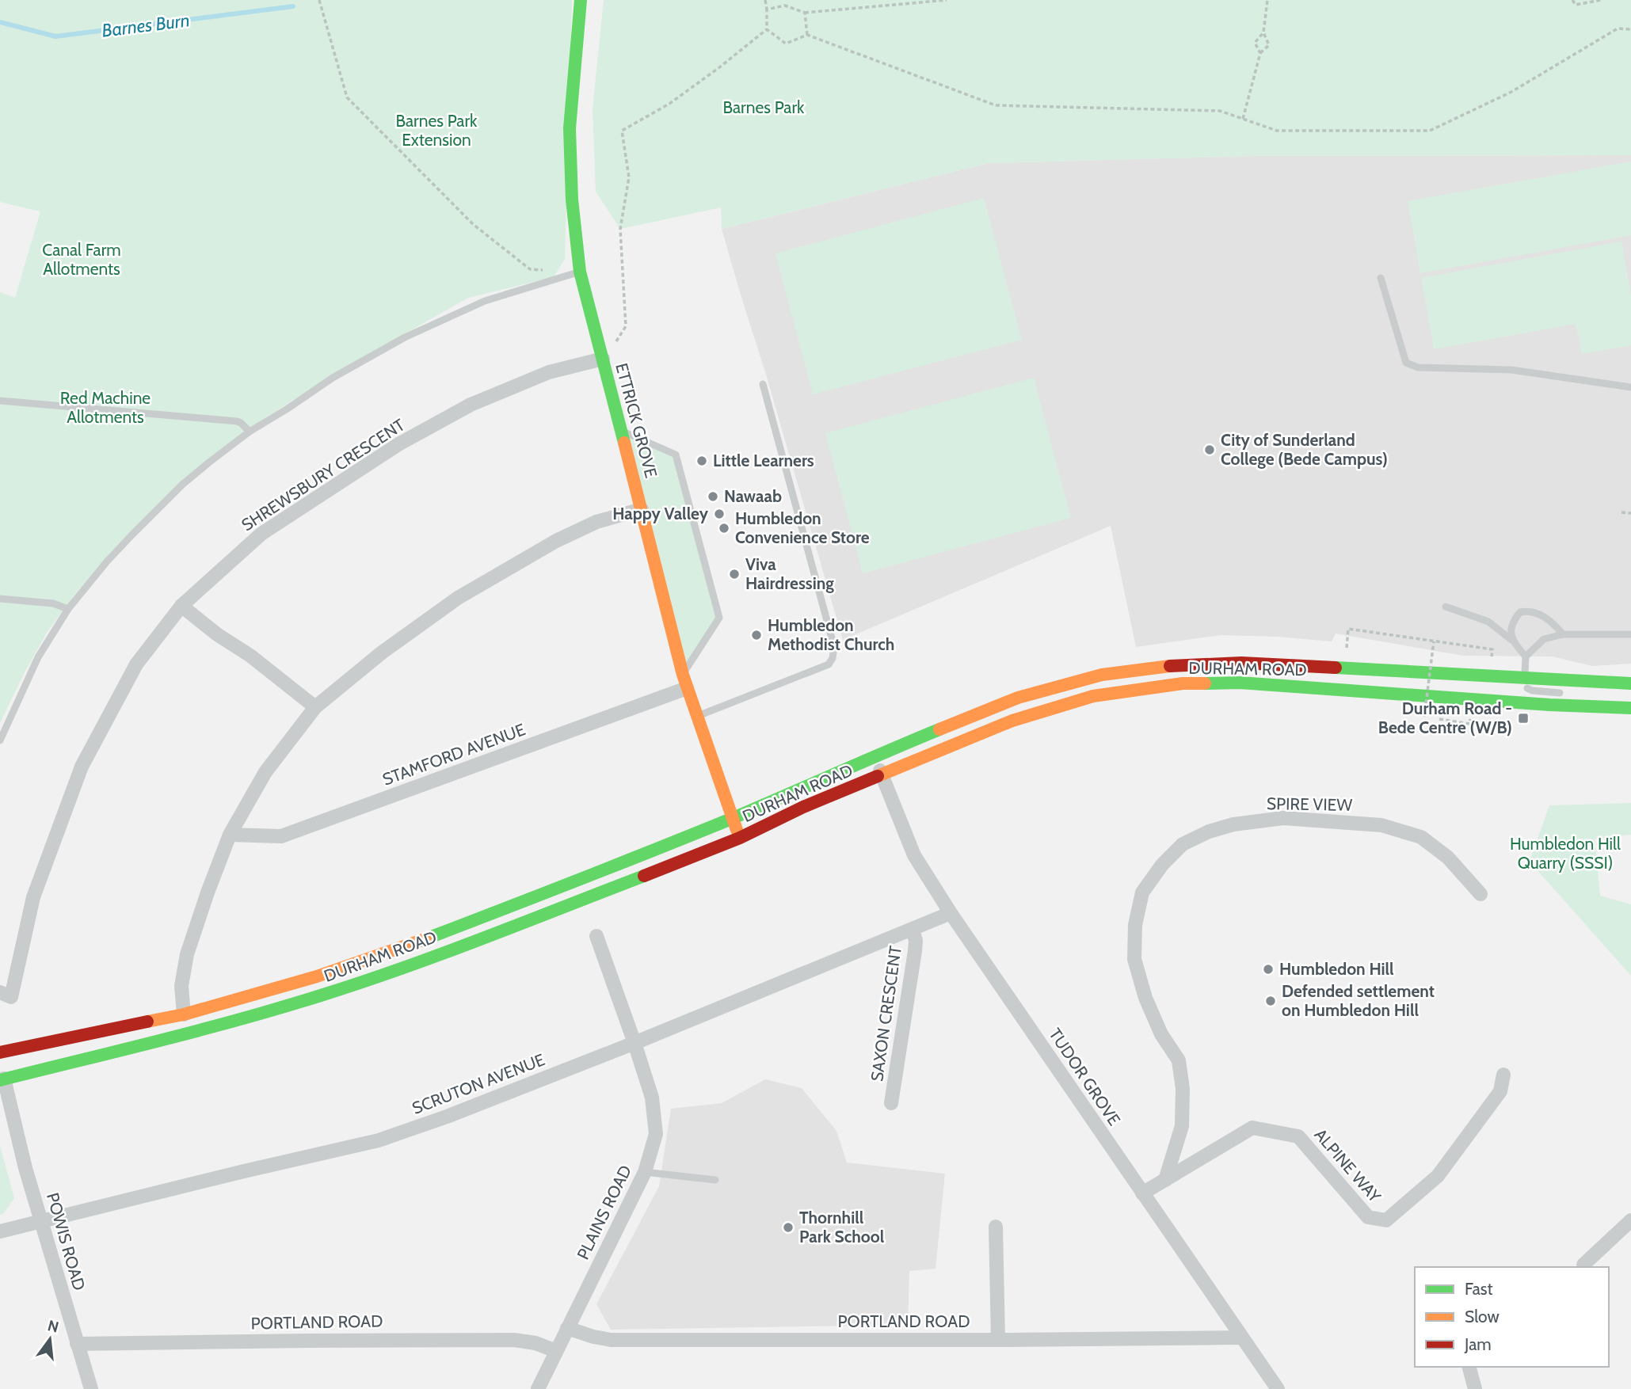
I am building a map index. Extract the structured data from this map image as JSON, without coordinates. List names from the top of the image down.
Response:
{
  "streets": {
    "main road": ["ETTRICK GROVE", "DURHAM ROAD"],
    "street": [
      "SHREWSBURY CRESCENT",
      "STAMFORD AVENUE",
      "SPIRE VIEW",
      "SAXON CRESCENT",
      "TUDOR GROVE",
      "SCRUTON AVENUE",
      "ALPINE WAY",
      "PLAINS ROAD",
      "POWIS ROAD",
      "PORTLAND ROAD"
    ]
  },
  "crossings": [
    ["ETTRICK GROVE", "SHREWSBURY CRESCENT"],
    ["ETTRICK GROVE", "DURHAM ROAD"],
    ["ETTRICK GROVE", "STAMFORD AVENUE"],
    ["DURHAM ROAD", "TUDOR GROVE"],
    ["DURHAM ROAD", "POWIS ROAD"],
    ["SPIRE VIEW", "ALPINE WAY"],
    ["SAXON CRESCENT", "SCRUTON AVENUE"],
    ["TUDOR GROVE", "SCRUTON AVENUE"],
    ["TUDOR GROVE", "ALPINE WAY"],
    ["TUDOR GROVE", "PORTLAND ROAD"],
    ["SCRUTON AVENUE", "PLAINS ROAD"],
    ["SCRUTON AVENUE", "POWIS ROAD"],
    ["PLAINS ROAD", "PORTLAND ROAD"],
    ["POWIS ROAD", "PORTLAND ROAD"]
  ],
  "water": ["Barnes Burn"],
  "parks": [
    "Barnes Park",
    "Barnes Park Extension",
    "Canal Farm Allotments",
    "Red Machine Allotments",
    "Humbledon Hill Quarry (SSSI)"
  ],
  "places": {
    "other": [
      "City of Sunderland College (Bede Campus)",
      "Little Learners",
      "Nawaab",
      "Happy Valley",
      "Humbledon Convenience Store",
      "Viva Hairdressing",
      "Humbledon Methodist Church",
      "Humbledon Hill",
      "Defended settlement on Humbledon Hill",
      "Thornhill Park School"
    ],
    "transit": ["Durham Road - Bede Centre (W/B)"]
  },
  "legend": ["Fast", "Slow", "Jam"],
  "north": "top"
}
